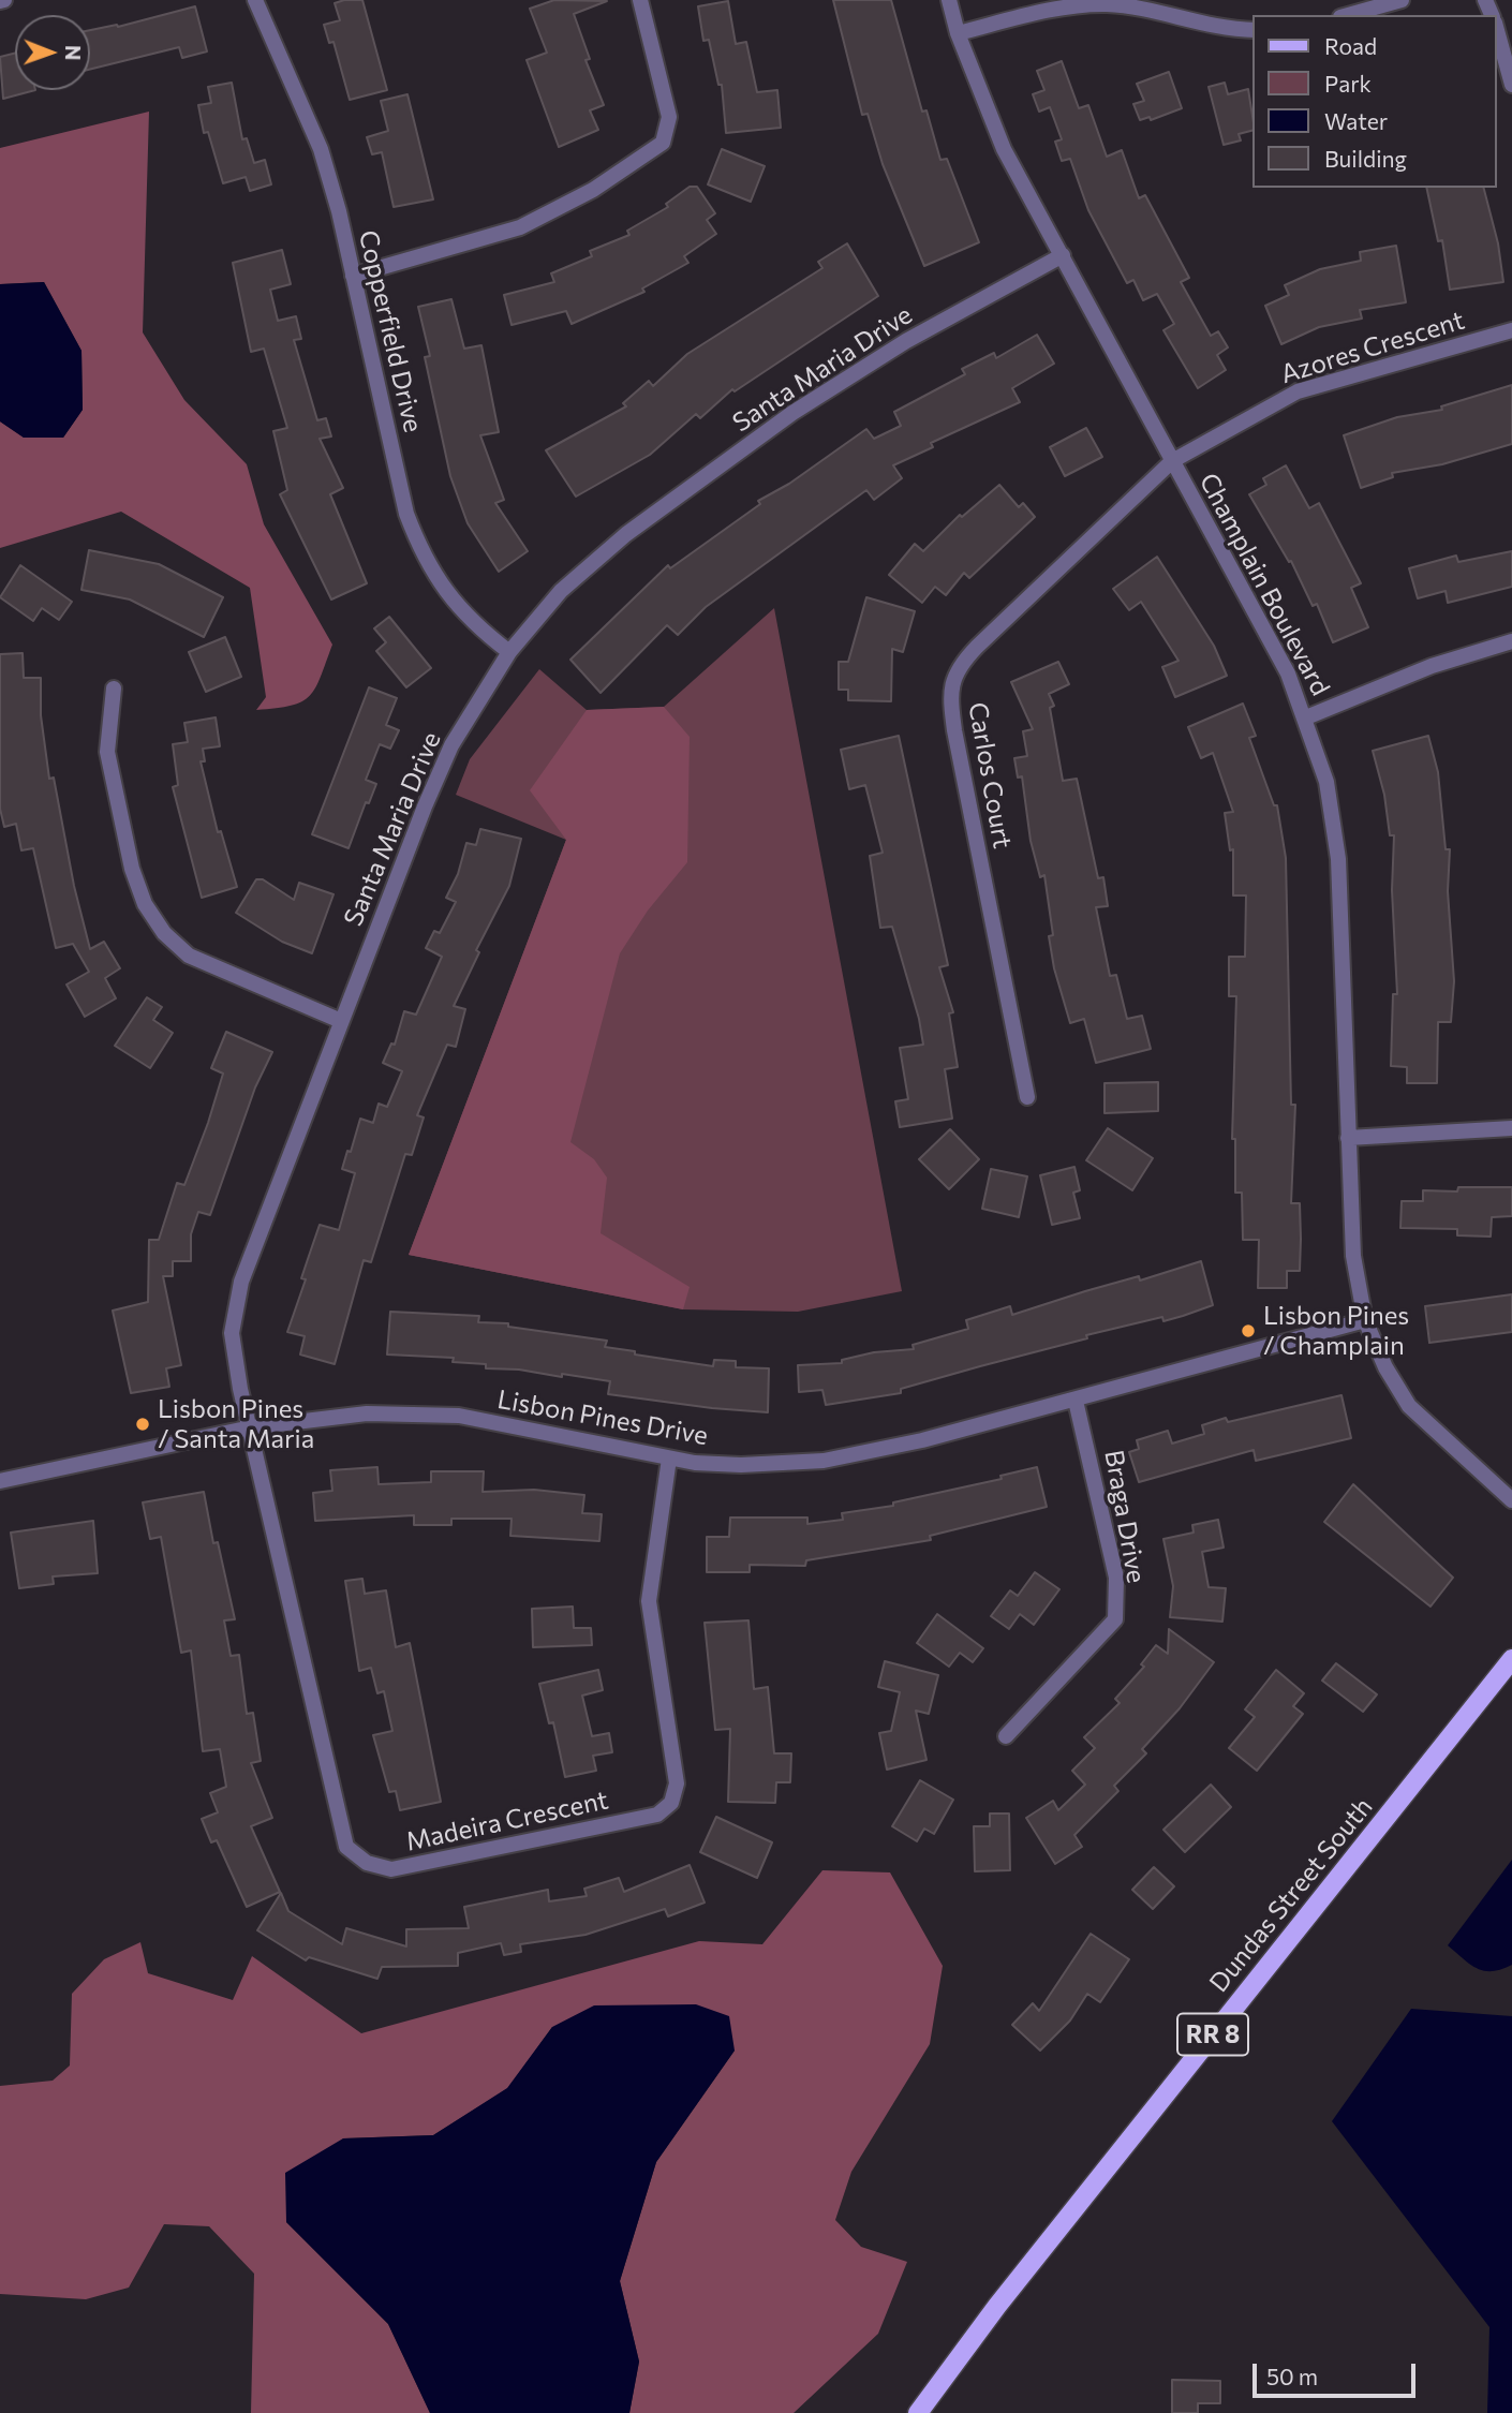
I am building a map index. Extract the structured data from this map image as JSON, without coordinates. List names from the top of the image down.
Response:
{
  "streets": {
    "main road": ["Dundas Street South", "RR 8"],
    "street": [
      "Copperfield Drive",
      "Azores Crescent",
      "Santa Maria Drive",
      "Champlain Boulevard",
      "Carlos Court",
      "Lisbon Pines Drive",
      "Braga Drive",
      "Madeira Crescent"
    ]
  },
  "crossings": [
    ["Copperfield Drive", "Santa Maria Drive"],
    ["Azores Crescent", "Champlain Boulevard"],
    ["Azores Crescent", "Carlos Court"],
    ["Santa Maria Drive", "Champlain Boulevard"],
    ["Santa Maria Drive", "Lisbon Pines Drive"],
    ["Santa Maria Drive", "Madeira Crescent"],
    ["Champlain Boulevard", "Carlos Court"],
    ["Champlain Boulevard", "Lisbon Pines Drive"],
    ["Lisbon Pines Drive", "Braga Drive"],
    ["Lisbon Pines Drive", "Madeira Crescent"]
  ],
  "places": ["Lisbon Pines / Champlain", "Lisbon Pines / Santa Maria"],
  "legend": [
    "Road",
    "Park",
    "Water",
    "Building"
  ],
  "scale_bar": "50 m",
  "north": "right"
}
